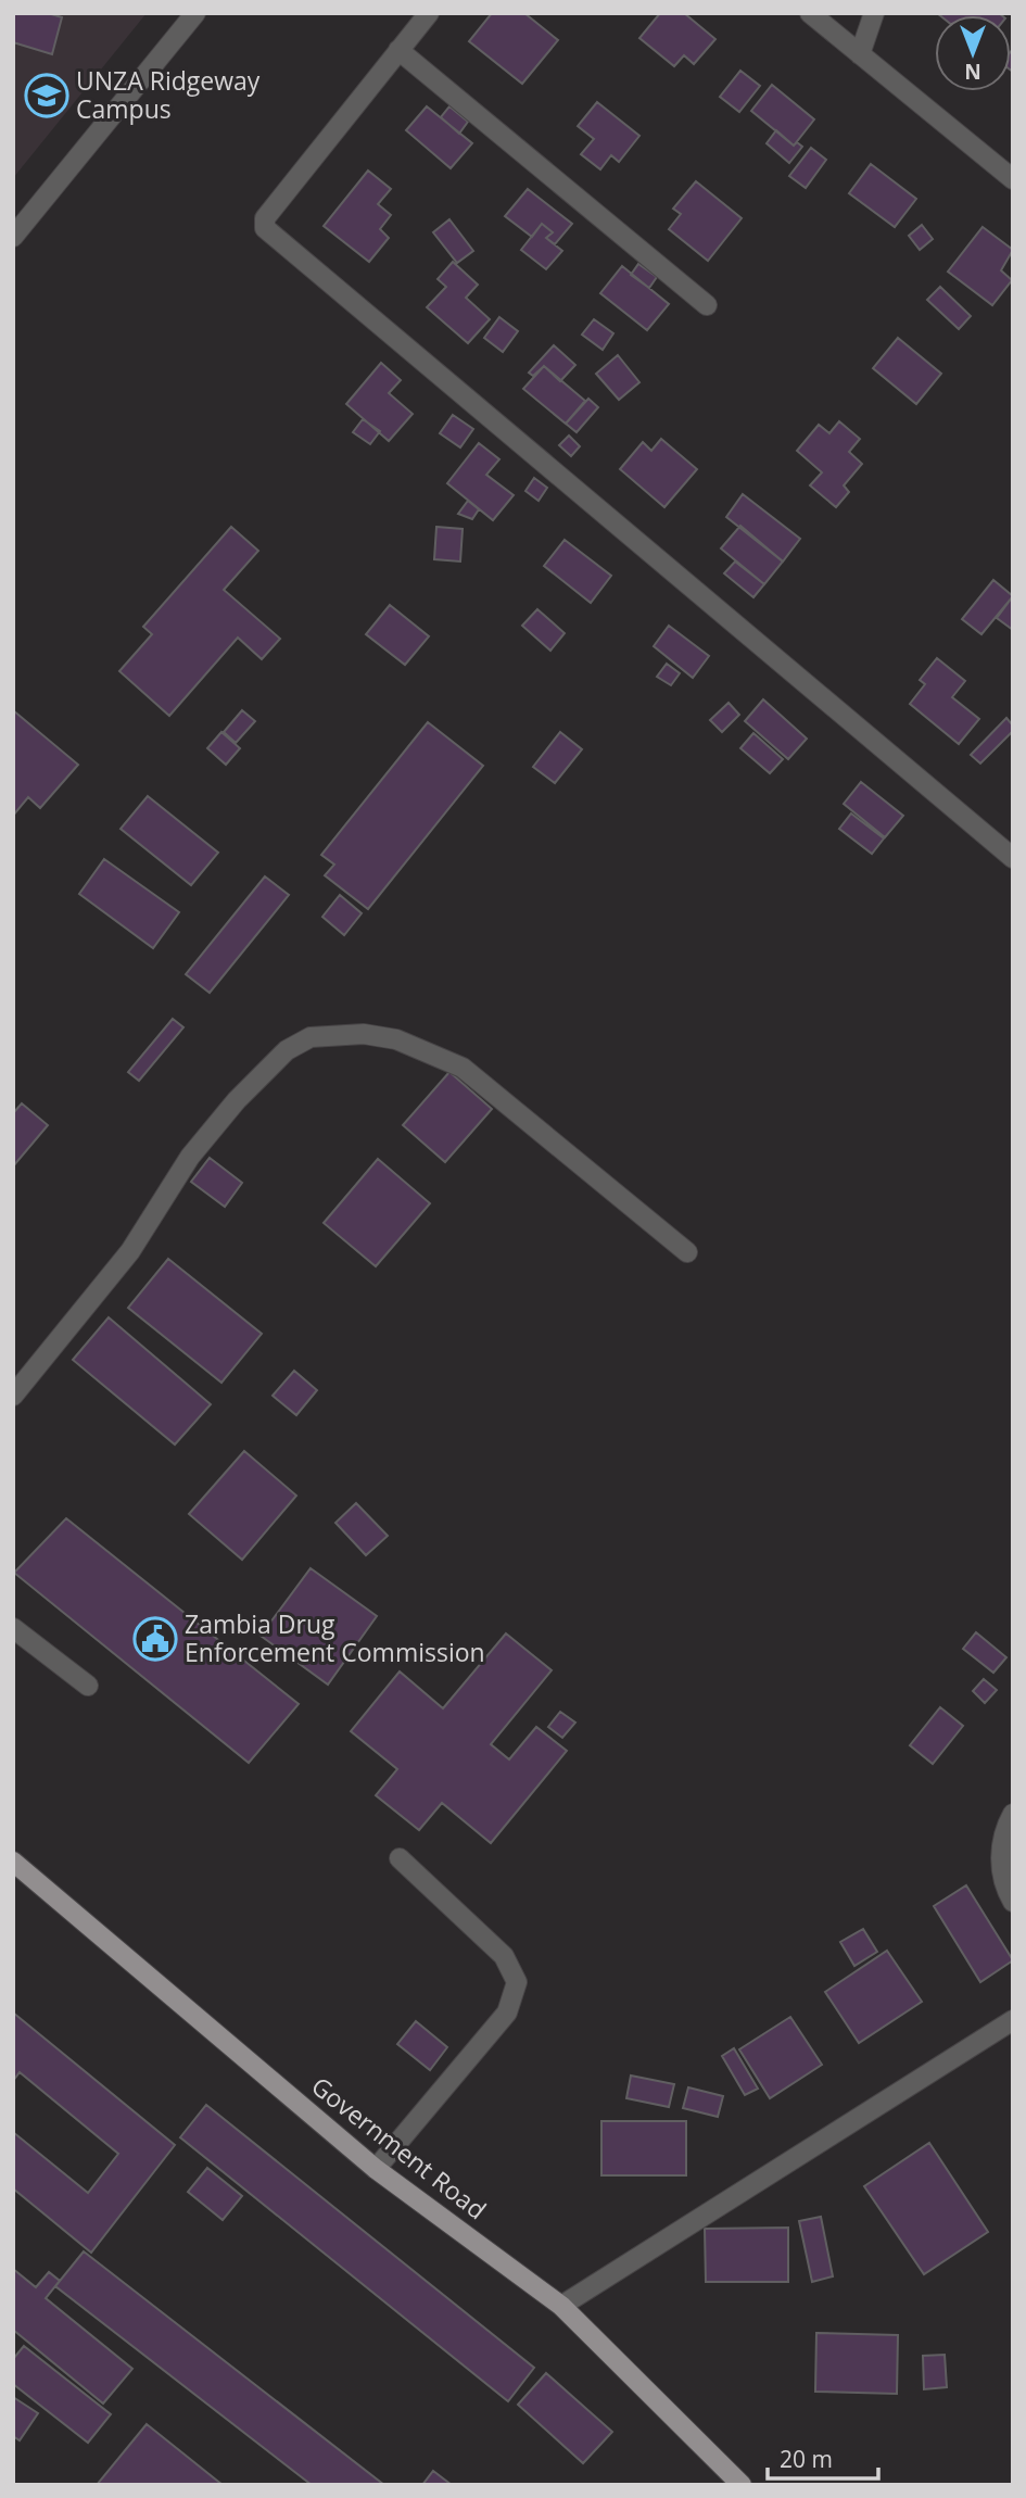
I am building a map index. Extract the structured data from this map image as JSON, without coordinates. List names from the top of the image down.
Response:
{
  "streets": {
    "main road": ["Government Road"]
  },
  "places": {
    "school or university": ["UNZA Ridgeway Campus"],
    "public building": ["Zambia Drug Enforcement Commission"]
  },
  "scale_bar": "20 m",
  "north": "bottom"
}
